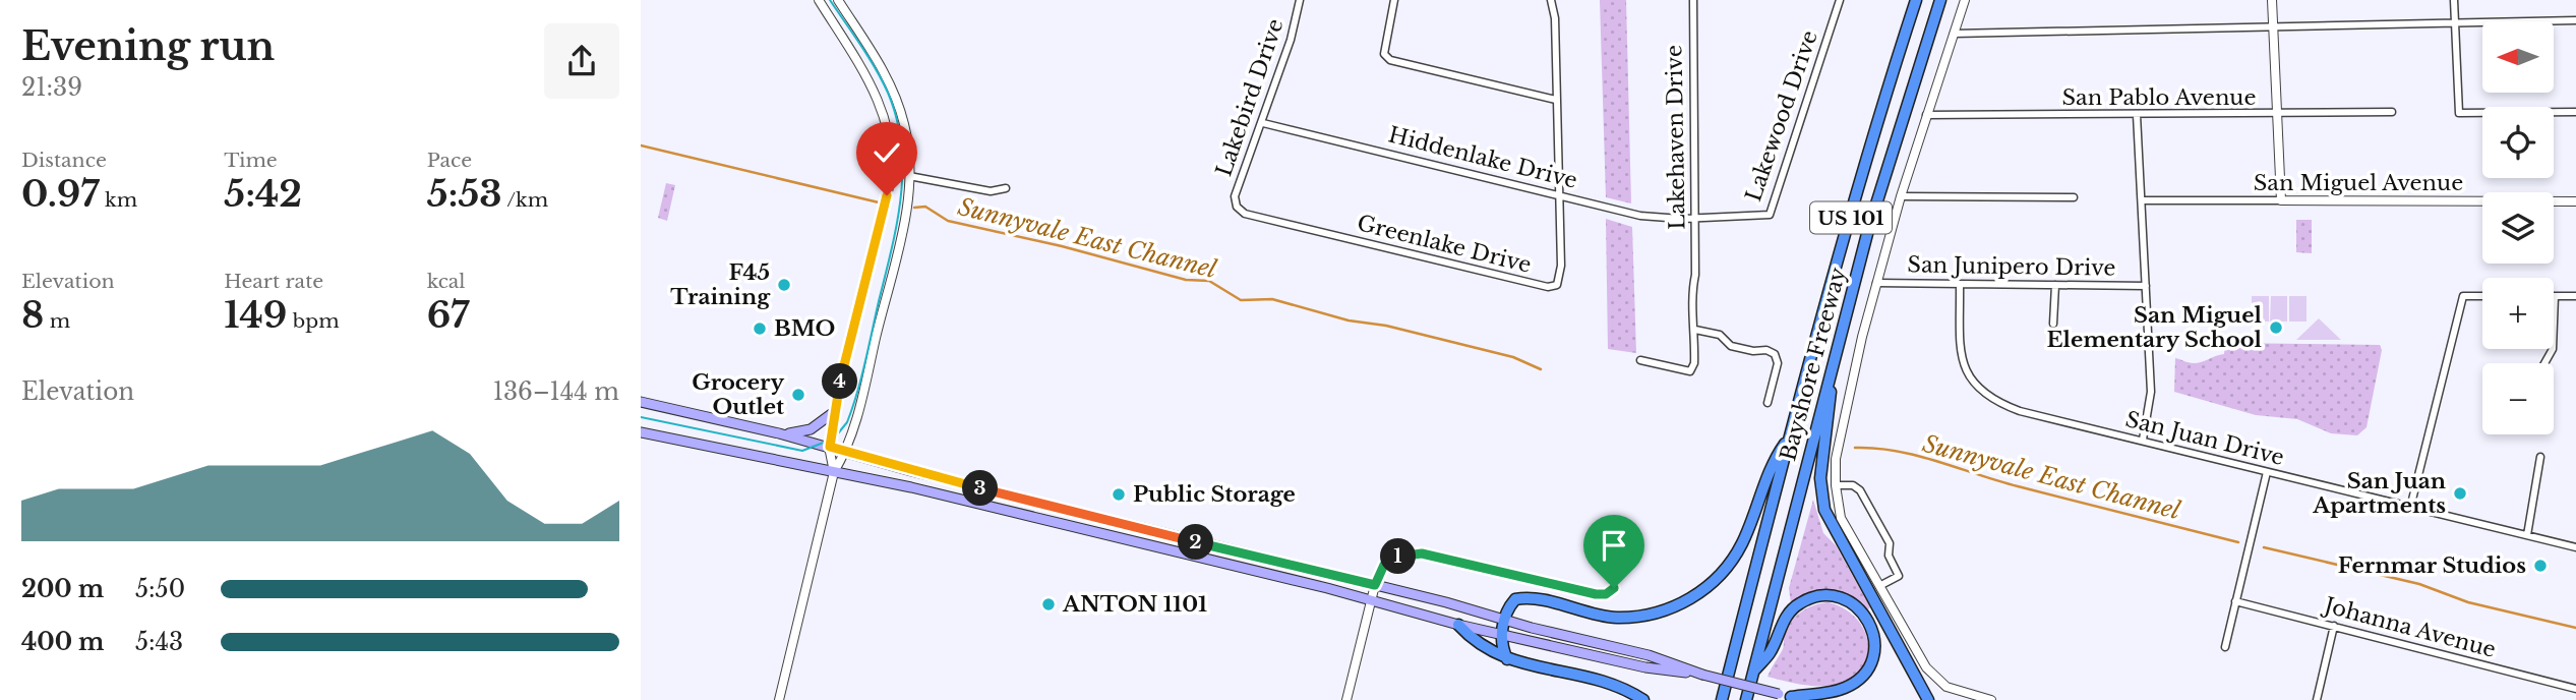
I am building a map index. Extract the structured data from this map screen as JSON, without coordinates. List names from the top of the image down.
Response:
{
  "streets": {
    "highway": ["US 101", "Bayshore Freeway"],
    "street": [
      "Lakebird Drive",
      "San Pablo Avenue",
      "Lakewood Drive",
      "Lakehaven Drive",
      "Hiddenlake Drive",
      "San Miguel Avenue",
      "Greenlake Drive",
      "San Junipero Drive",
      "San Juan Drive",
      "Johanna Avenue"
    ]
  },
  "crossings": [
    ["Lakebird Drive", "Hiddenlake Drive"],
    ["Lakebird Drive", "Greenlake Drive"],
    ["Lakewood Drive", "Lakehaven Drive"],
    ["Lakewood Drive", "Hiddenlake Drive"],
    ["Lakehaven Drive", "Hiddenlake Drive"],
    ["Hiddenlake Drive", "Greenlake Drive"],
    ["San Junipero Drive", "San Juan Drive"]
  ],
  "water": ["Sunnyvale East Channel"],
  "places": [
    "F45 Training",
    "San Miguel Elementary School",
    "BMO",
    "Grocery Outlet",
    "San Juan Apartments",
    "Public Storage",
    "Fernmar Studios",
    "ANTON 1101"
  ],
  "north": "left",
  "page": {
    "heading": ["Evening run", "21:39"],
    "map_buttons": ["+", "−"],
    "stats": [
      ["Distance", "0.97 km"],
      ["Time", "5:42"],
      ["Pace", "5:53 /km"],
      ["Elevation", "8 m"],
      ["Heart rate", "149 bpm"],
      ["kcal", "67"]
    ],
    "chart": ["Elevation", "136–144 m"],
    "pins": [
      "4",
      "3",
      "2",
      "1"
    ],
    "list": [
      {
        "name": "200 m",
        "note": "5:50"
      },
      {
        "name": "400 m",
        "note": "5:43"
      }
    ]
  }
}
